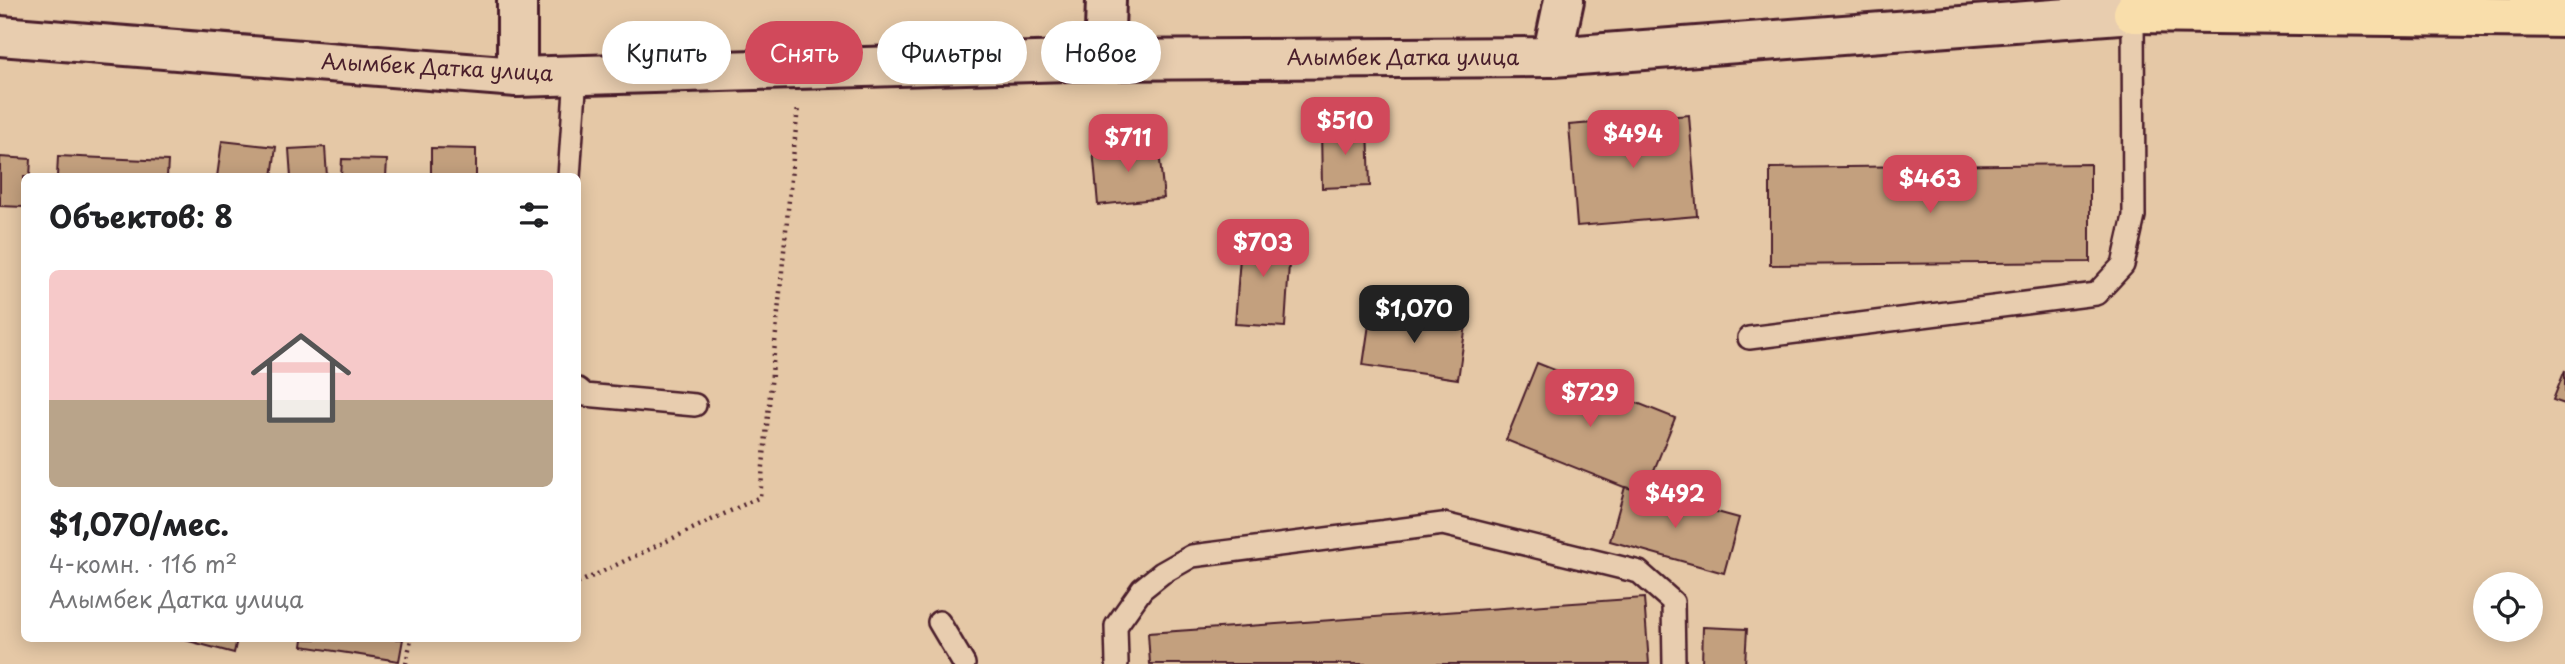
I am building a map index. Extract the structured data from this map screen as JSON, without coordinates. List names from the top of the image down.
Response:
{
  "streets": {
    "main road": ["Алымбек Датка улица"]
  },
  "page": {
    "chip": [
      "Купить",
      "Снять",
      "Фильтры",
      "Новое"
    ],
    "price": [
      "$510",
      "$494",
      "$711",
      "$463",
      "$703",
      "$1,070",
      "$729",
      "$492"
    ],
    "heading": "Объектов: 8",
    "list": [
      {
        "name": "$1,070/мес.",
        "note": "4-комн. · 116 m² · Алымбек Датка улица"
      }
    ]
  }
}
